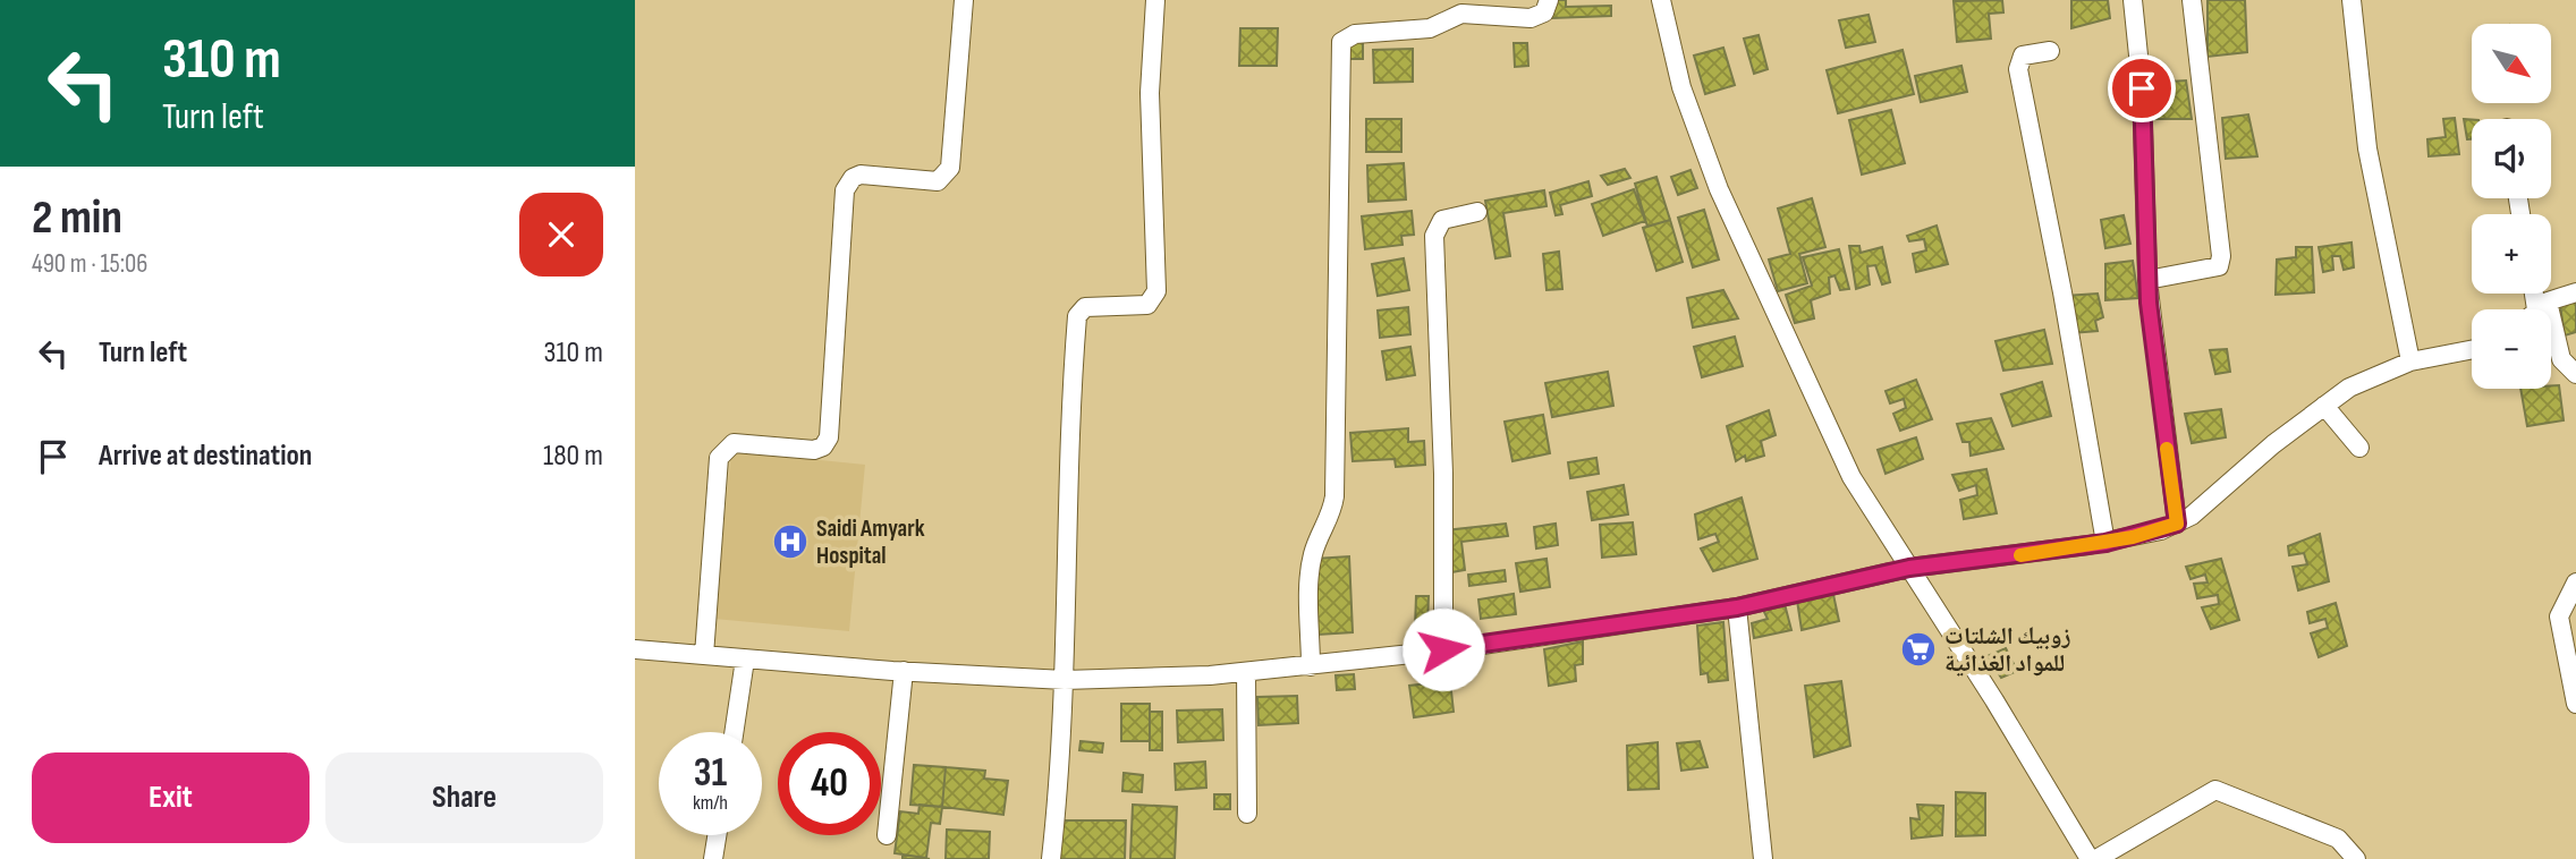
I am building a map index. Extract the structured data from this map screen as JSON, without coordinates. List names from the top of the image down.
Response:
{
  "places": {
    "hospital": ["Saidi Amyark Hospital"],
    "supermarket": ["زوبيك الشلتات للمواد الغذائية"]
  },
  "north": "bottom right",
  "page": {
    "turn": ["310 m", "Turn left"],
    "map_buttons": ["+", "−"],
    "heading": ["2 min", "490 m · 15:06"],
    "list": [
      {
        "name": "Turn left",
        "value": "310 m"
      },
      {
        "name": "Arrive at destination",
        "value": "180 m"
      }
    ],
    "speed": "31 km/h",
    "limit": "40",
    "buttons": ["Exit", "Share"]
  }
}
